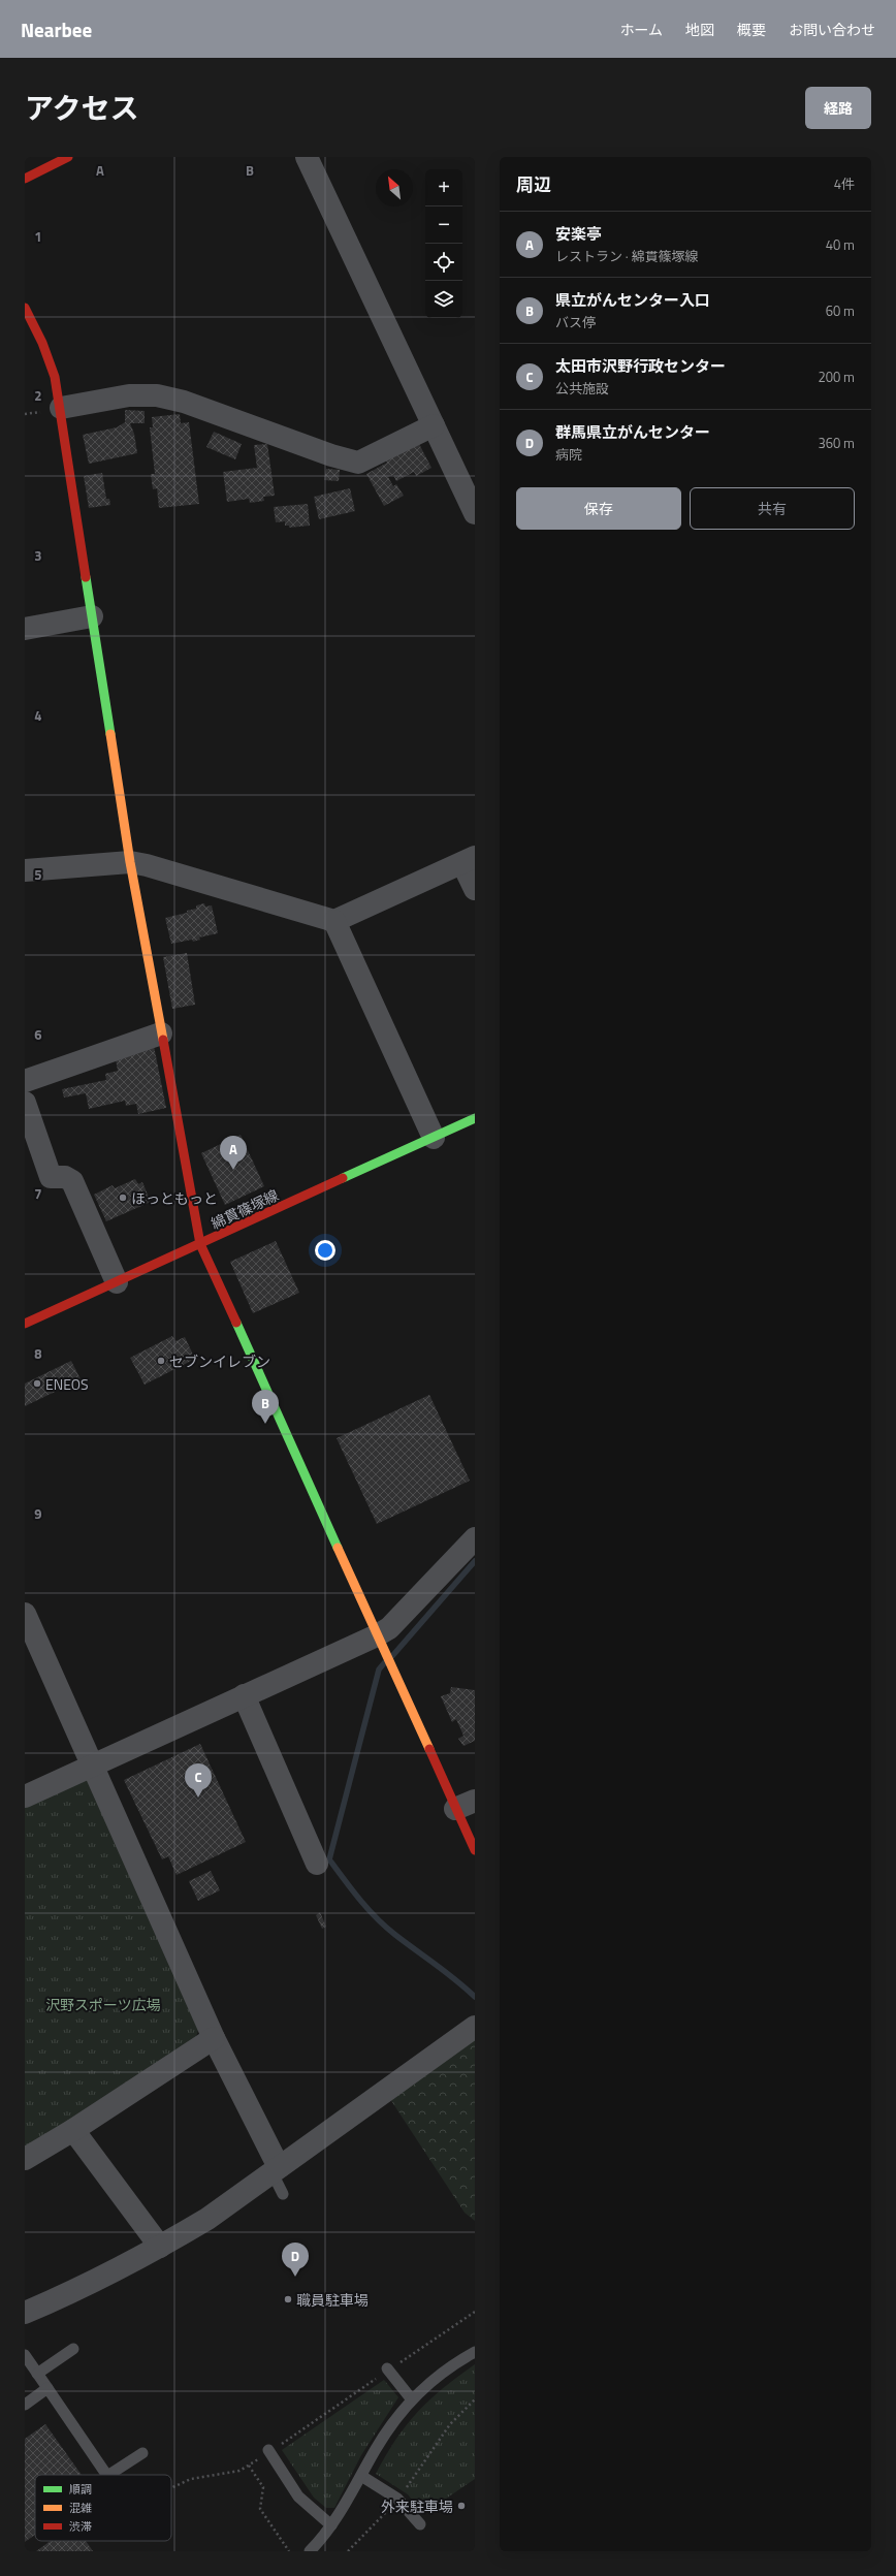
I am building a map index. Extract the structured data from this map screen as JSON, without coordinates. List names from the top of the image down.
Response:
{
  "streets": {
    "street": ["綿貫篠塚線"]
  },
  "parks": ["沢野スポーツ広場"],
  "places": [
    "ほっともっと",
    "セブンイレブン",
    "ENEOS",
    "職員駐車場",
    "外来駐車場"
  ],
  "legend": ["順調", "混雑", "渋滞"],
  "north": "top left",
  "page": {
    "header": "Nearbee",
    "nav": [
      "ホーム",
      "地図",
      "概要",
      "お問い合わせ"
    ],
    "title": "アクセス",
    "buttons": [
      "経路",
      ["保存", "共有"]
    ],
    "heading": ["周辺", "4件"],
    "map_buttons": ["+", "−"],
    "list": [
      {
        "mark": "A",
        "name": "安楽亭",
        "note": "レストラン · 綿貫篠塚線",
        "value": "40 m"
      },
      {
        "mark": "B",
        "name": "県立がんセンター入口",
        "note": "バス停",
        "value": "60 m"
      },
      {
        "mark": "C",
        "name": "太田市沢野行政センター",
        "note": "公共施設",
        "value": "200 m"
      },
      {
        "mark": "D",
        "name": "群馬県立がんセンター",
        "note": "病院",
        "value": "360 m"
      }
    ],
    "pins": [
      "A",
      "B",
      "C",
      "D"
    ]
  },
  "grid": {
    "columns": ["A", "B"],
    "rows": [
      "1",
      "2",
      "3",
      "4",
      "5",
      "6",
      "7",
      "8",
      "9"
    ]
  }
}
